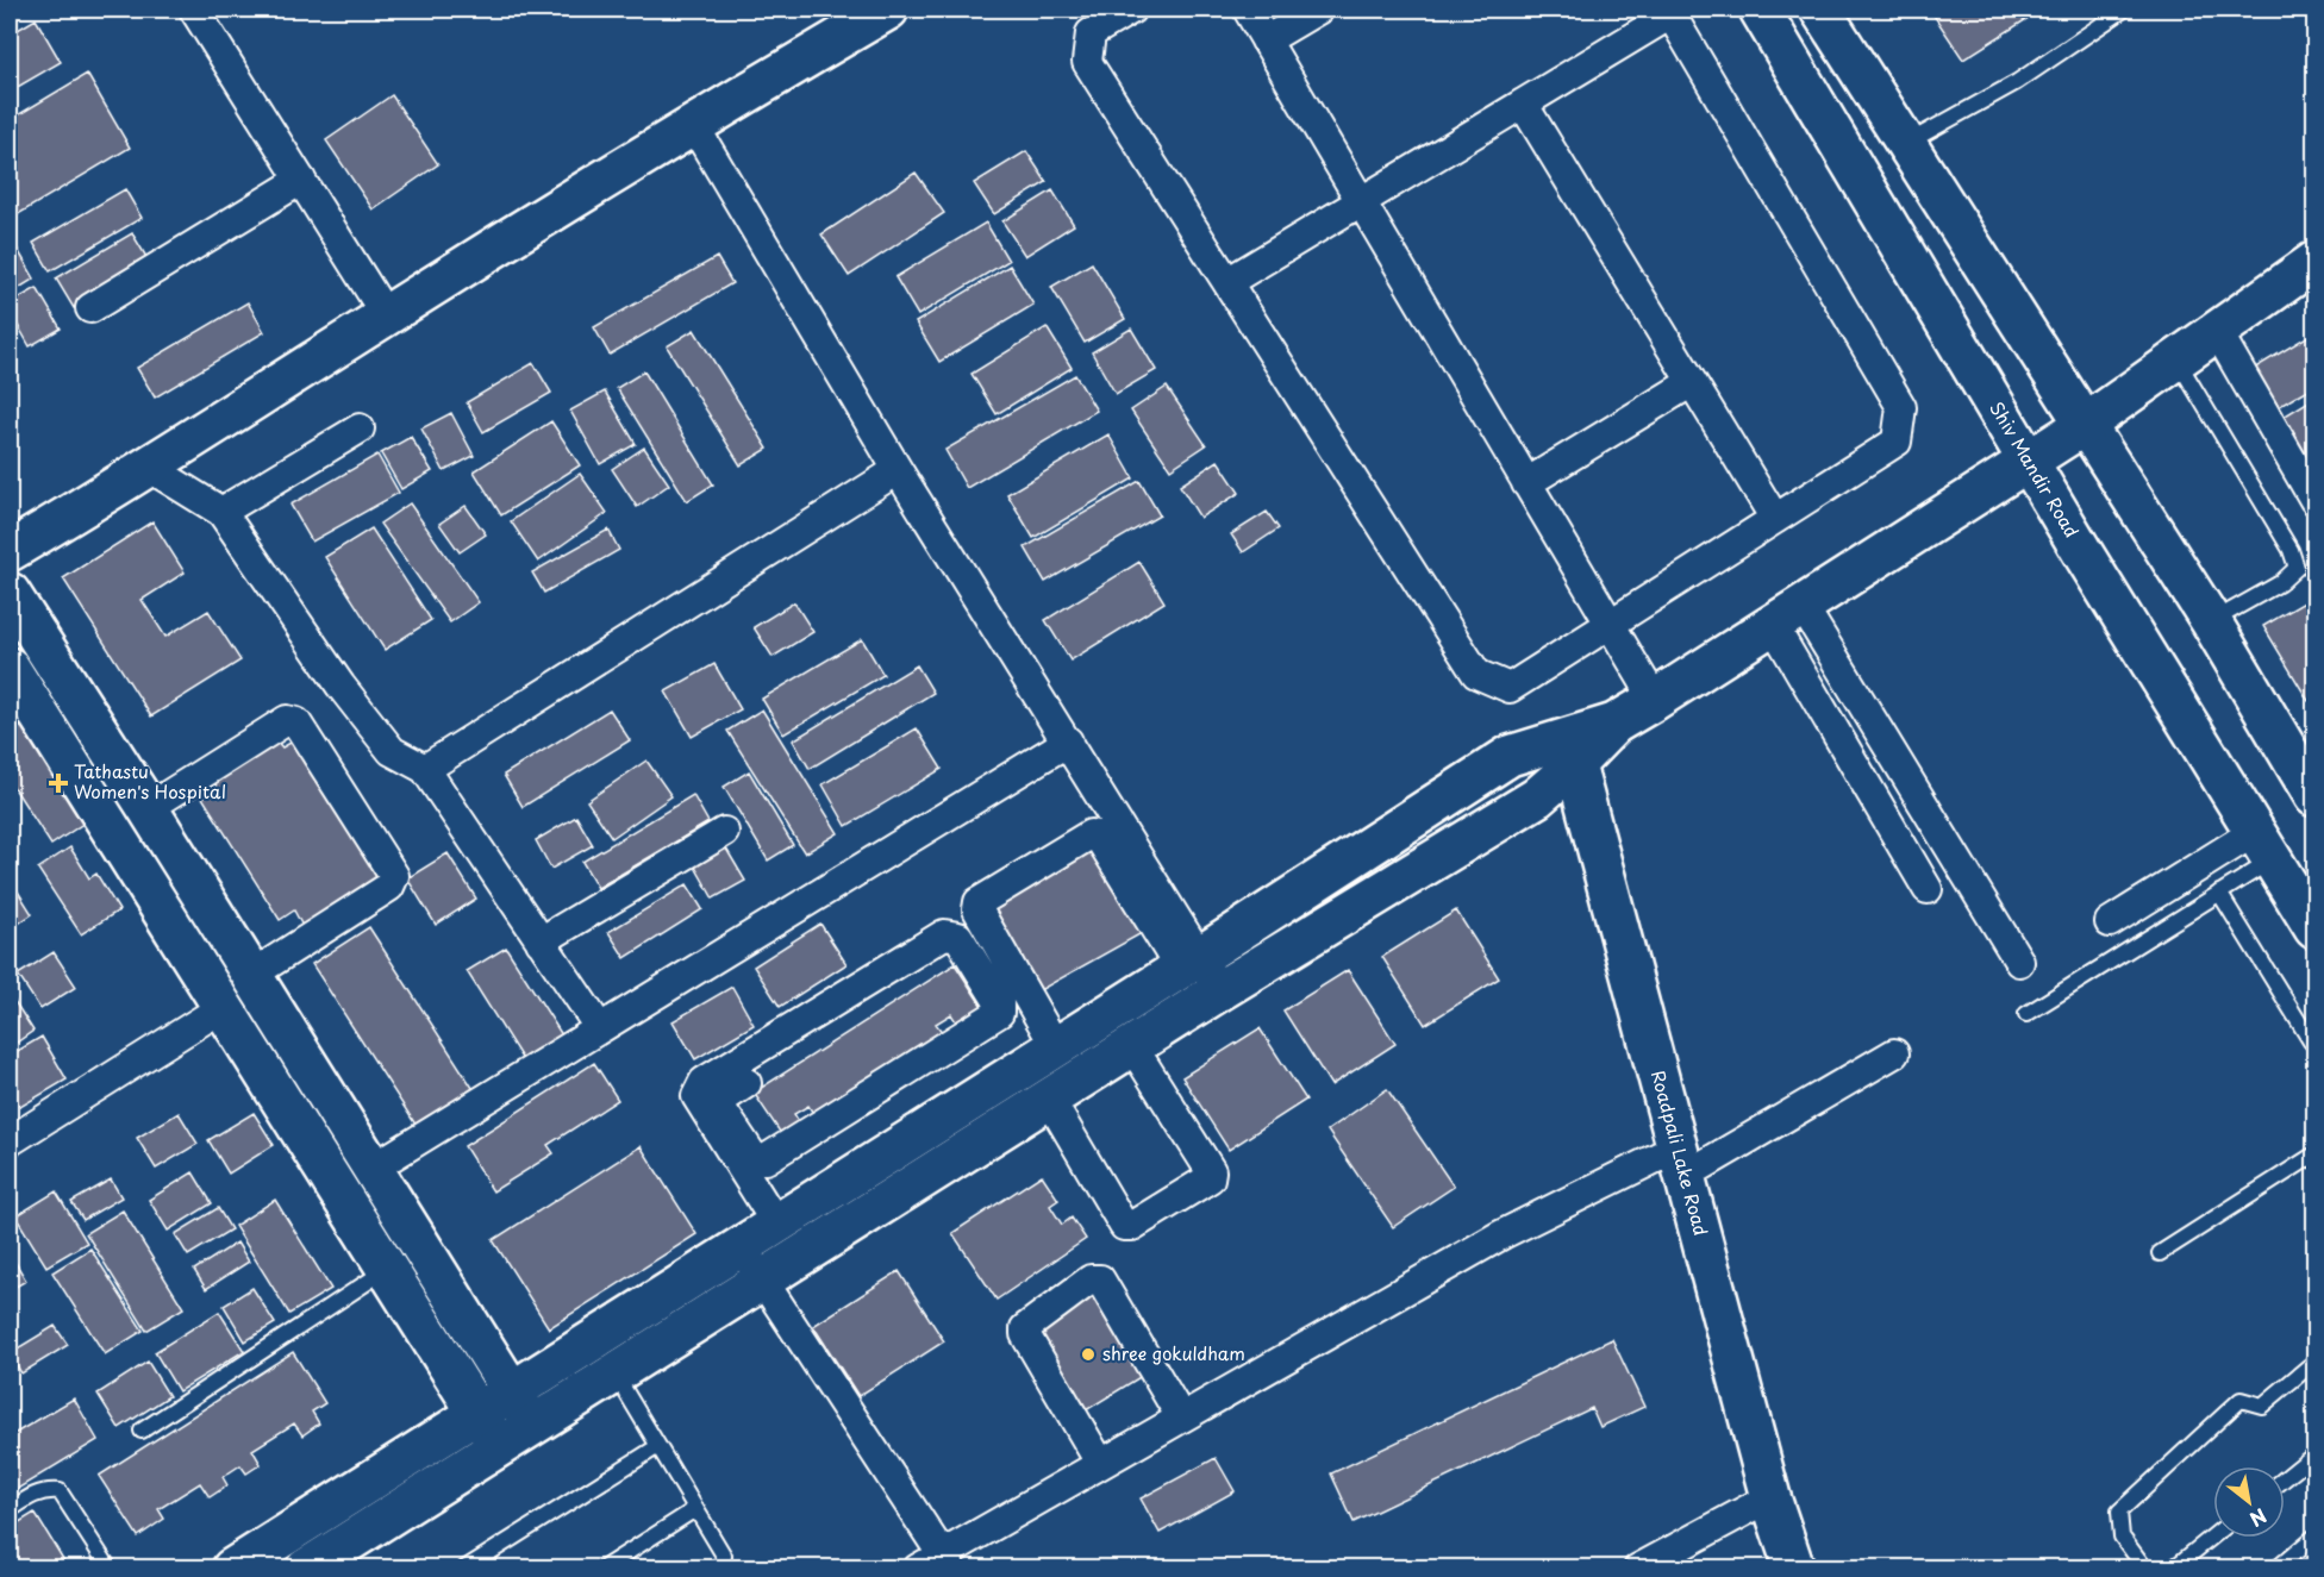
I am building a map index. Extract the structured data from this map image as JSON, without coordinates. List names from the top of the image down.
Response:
{
  "streets": {
    "street": ["Shiv Mandir Road", "Roadpali Lake Road"]
  },
  "places": {
    "health": ["Tathastu Women's Hospital"],
    "other": ["shree gokuldham"]
  },
  "north": "bottom right"
}
